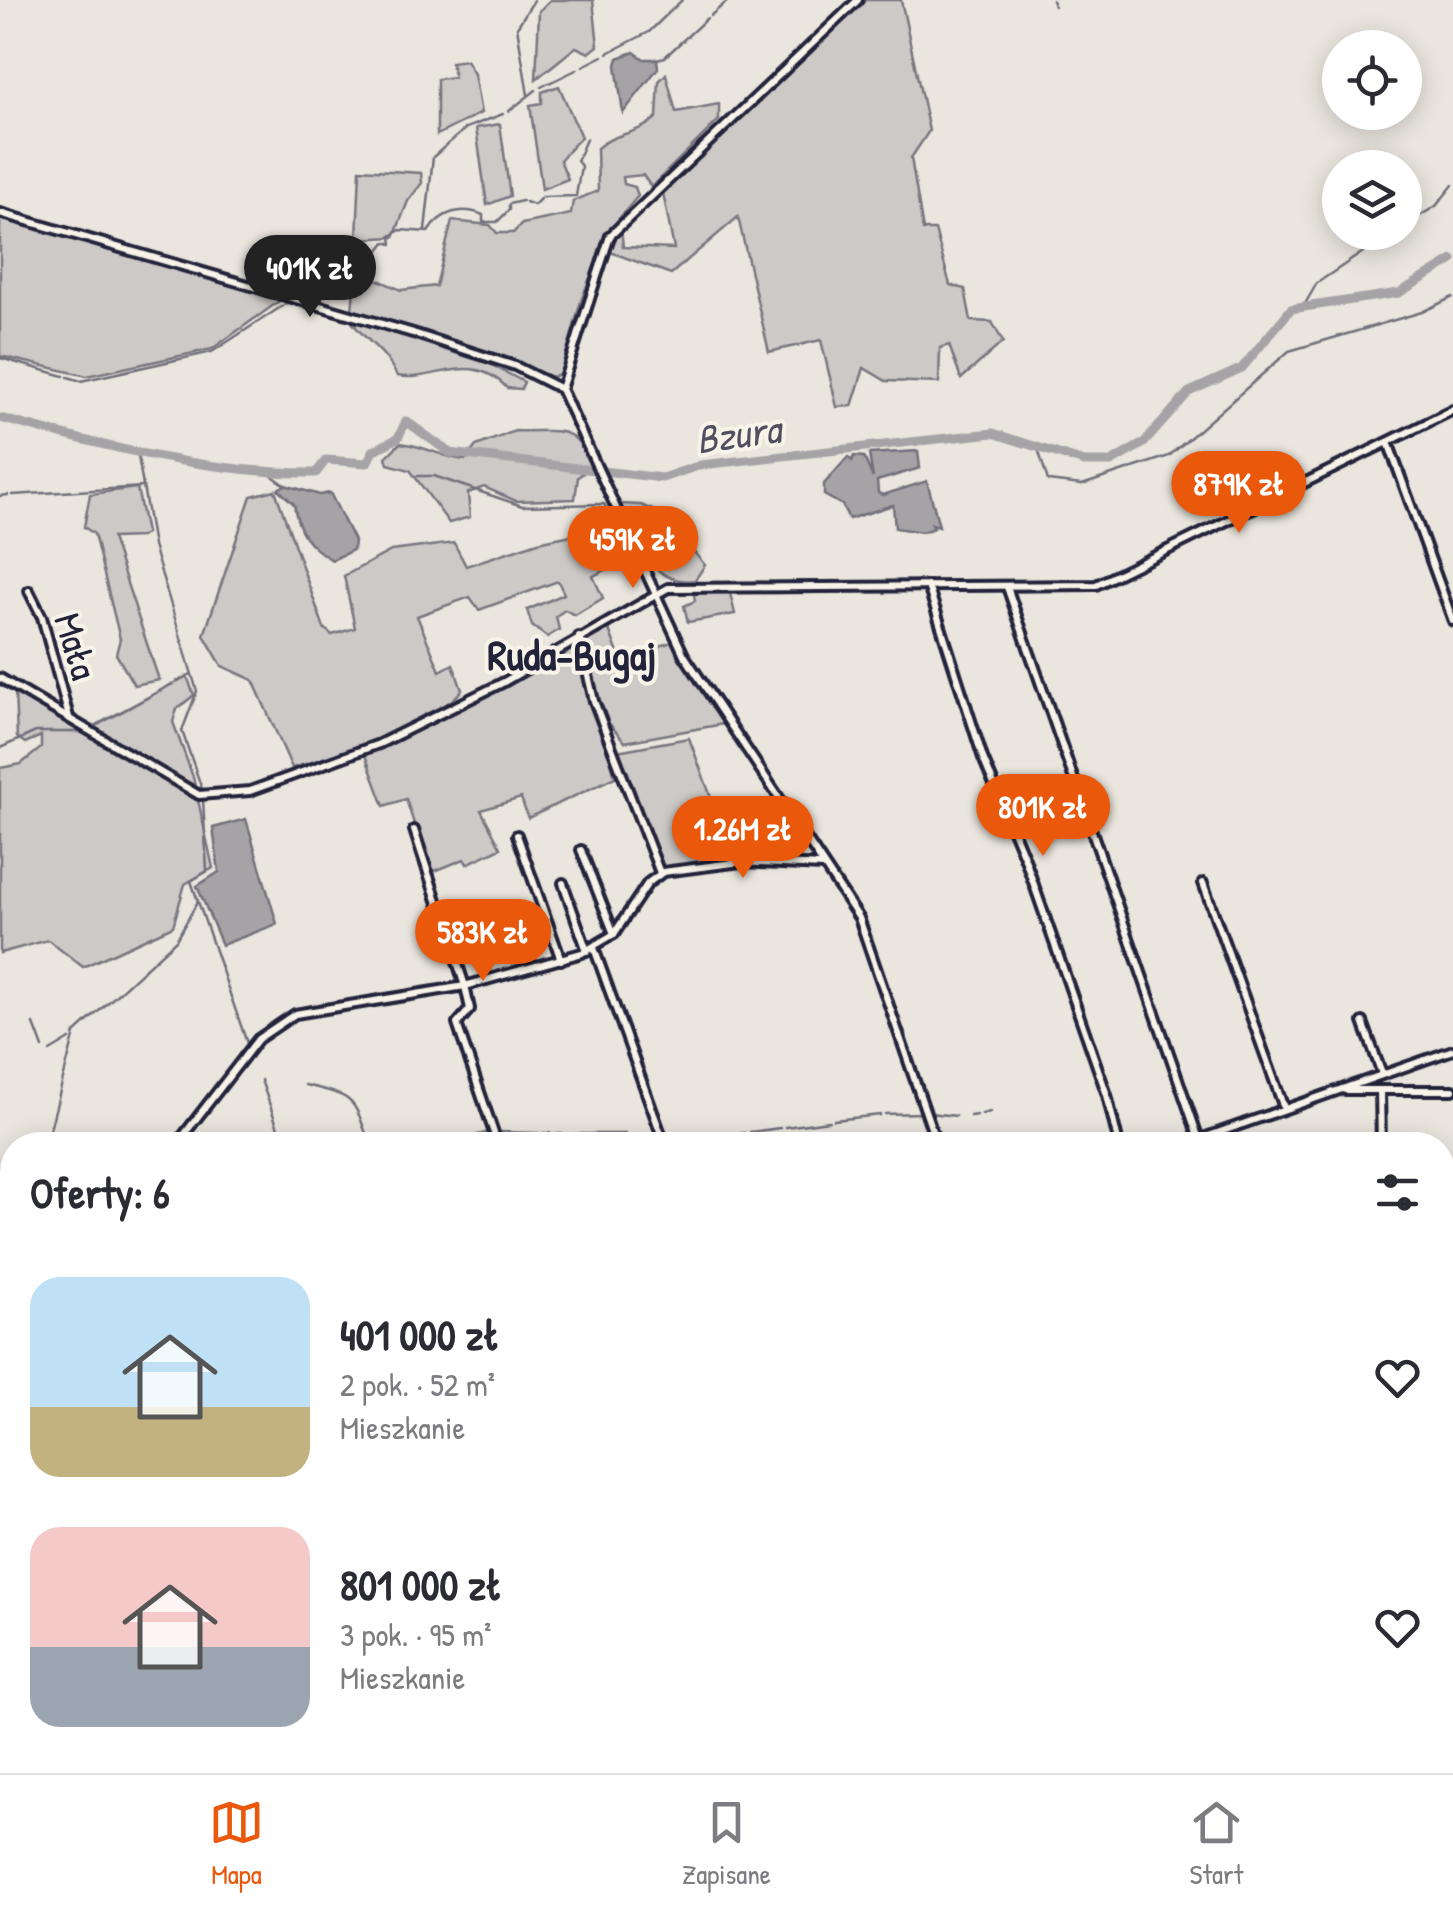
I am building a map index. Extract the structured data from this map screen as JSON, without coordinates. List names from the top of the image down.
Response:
{
  "streets": {
    "street": ["Mała"]
  },
  "districts": ["Ruda-Bugaj"],
  "water": ["Bzura"],
  "page": {
    "price": [
      "401K zł",
      "879K zł",
      "459K zł",
      "801K zł",
      "1.26M zł",
      "583K zł"
    ],
    "heading": "Oferty: 6",
    "list": [
      {
        "name": "401 000 zł",
        "note": "2 pok. · 52 m² · Mieszkanie"
      },
      {
        "name": "801 000 zł",
        "note": "3 pok. · 95 m² · Mieszkanie"
      }
    ],
    "tabs": ["Mapa", "Zapisane", "Start"]
  }
}
